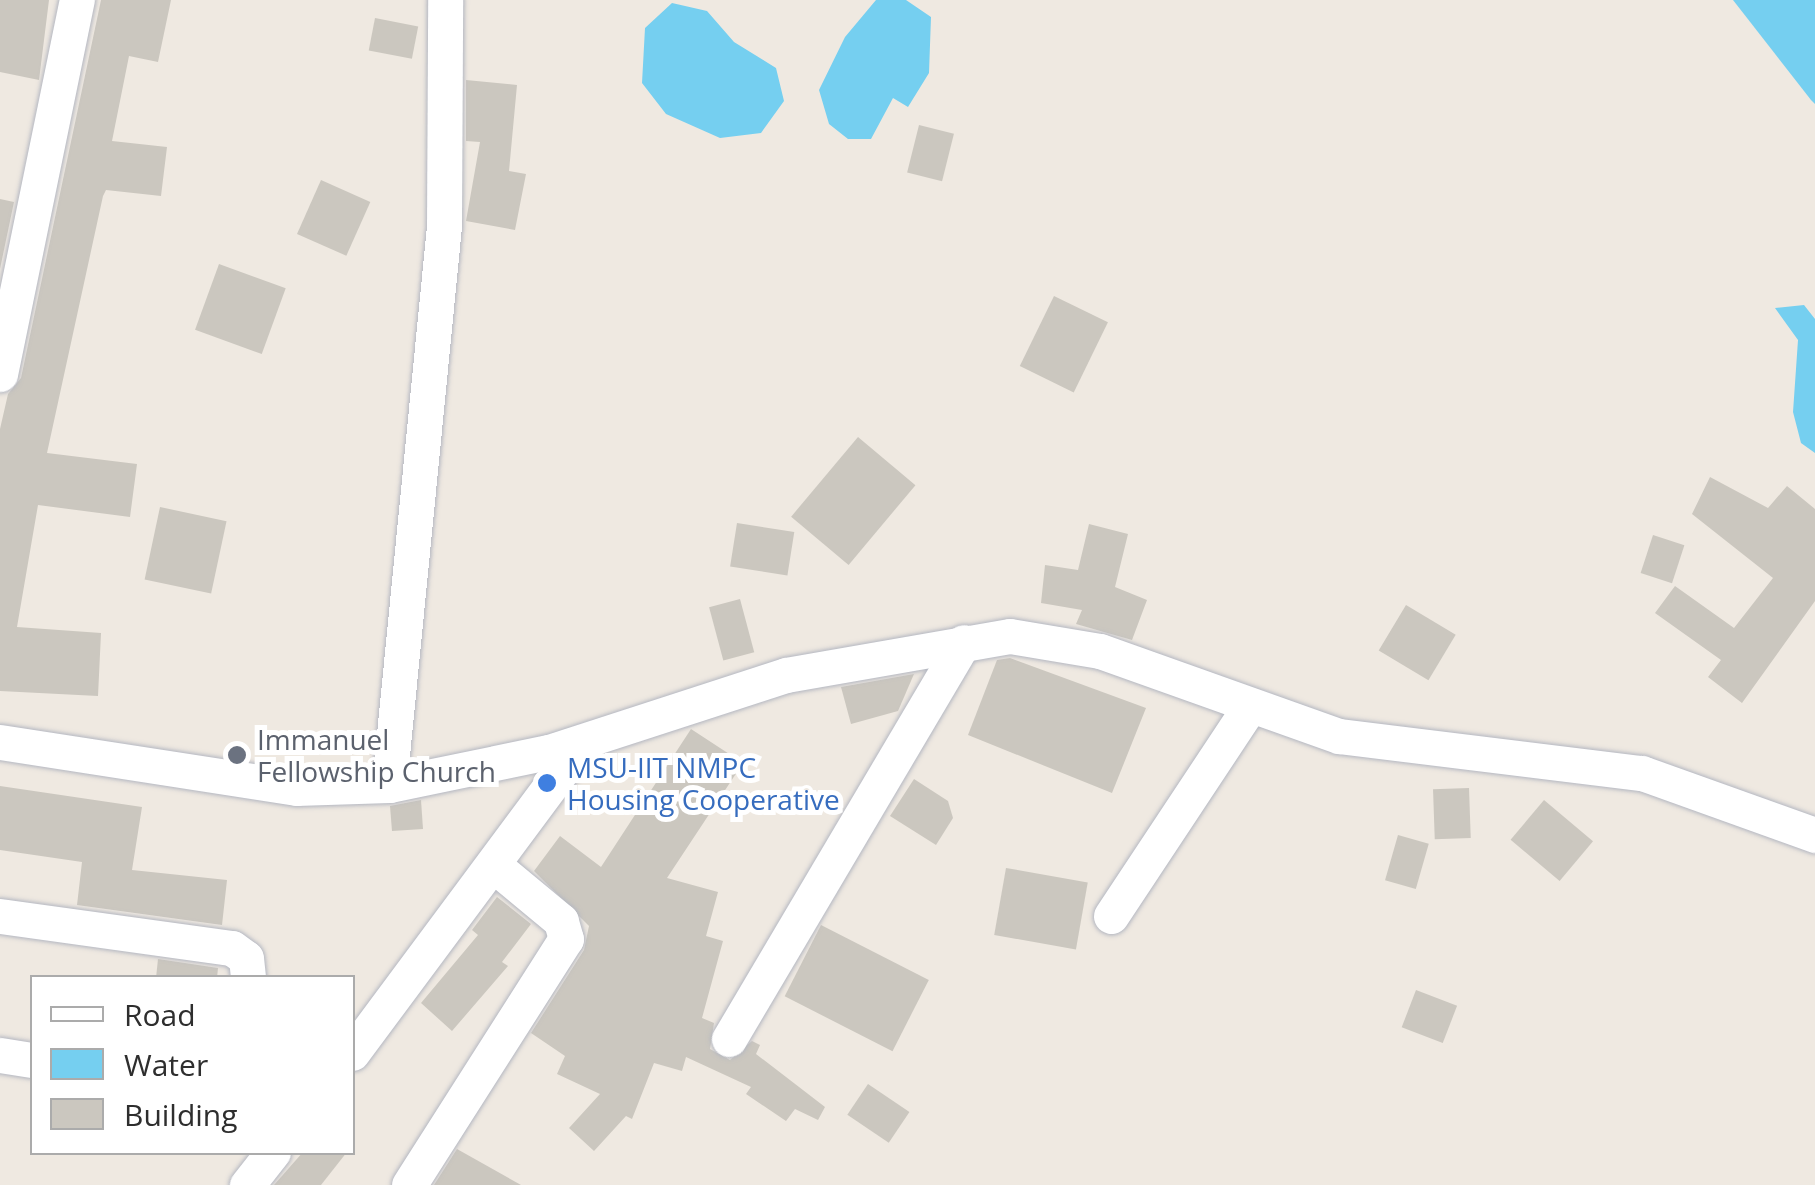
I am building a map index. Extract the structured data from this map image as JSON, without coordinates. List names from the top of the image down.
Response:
{
  "places": ["Immanuel Fellowship Church", "MSU-IIT NMPC Housing Cooperative"],
  "legend": ["Road", "Water", "Building"]
}
